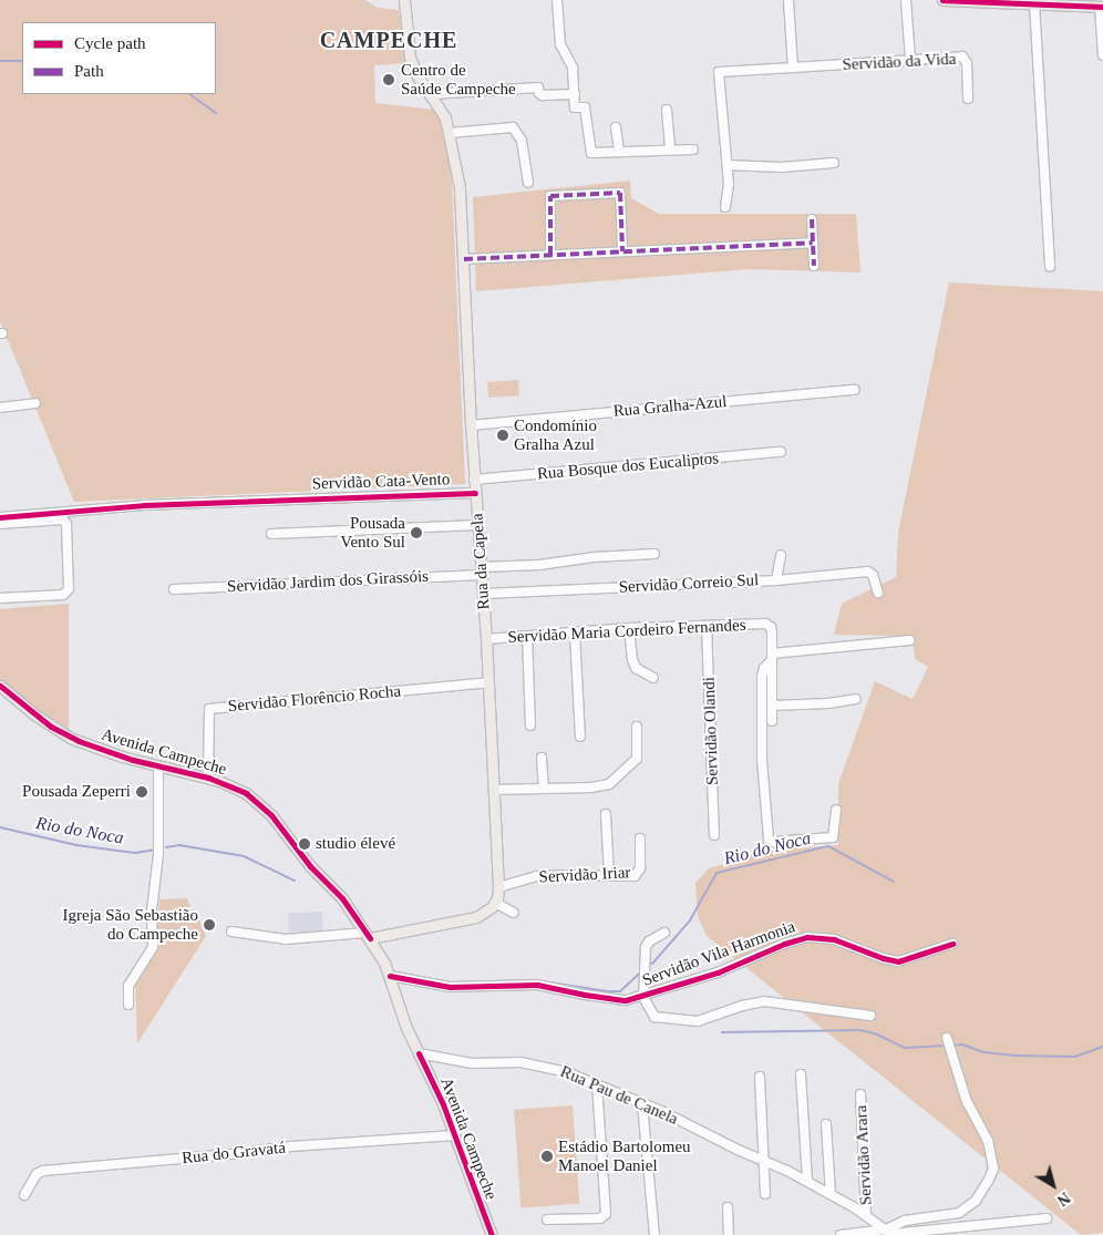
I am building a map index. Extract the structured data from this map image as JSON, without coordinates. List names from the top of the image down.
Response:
{
  "streets": {
    "main road": ["Rua da Capela", "Avenida Campeche"],
    "street": [
      "Servidão da Vida",
      "Rua Gralha-Azul",
      "Rua Bosque dos Eucaliptos",
      "Servidão Cata-Vento",
      "Servidão Jardim dos Girassóis",
      "Servidão Correio Sul",
      "Servidão Maria Cordeiro Fernandes",
      "Servidão Florêncio Rocha",
      "Servidão Olandi",
      "Servidão Iriar",
      "Servidão Vila Harmonia",
      "Rua Pau de Canela",
      "Rua do Gravatá",
      "Servidão Arara"
    ]
  },
  "crossings": [
    ["Rua Gralha-Azul", "Rua da Capela"],
    ["Rua Bosque dos Eucaliptos", "Rua da Capela"],
    ["Servidão Cata-Vento", "Rua da Capela"],
    ["Rua da Capela", "Servidão Jardim dos Girassóis"],
    ["Rua da Capela", "Servidão Correio Sul"],
    ["Rua da Capela", "Servidão Maria Cordeiro Fernandes"],
    ["Rua da Capela", "Servidão Florêncio Rocha"],
    ["Rua da Capela", "Servidão Iriar"],
    ["Servidão Maria Cordeiro Fernandes", "Servidão Olandi"],
    ["Servidão Florêncio Rocha", "Avenida Campeche"],
    ["Avenida Campeche", "Servidão Vila Harmonia"],
    ["Avenida Campeche", "Rua Pau de Canela"],
    ["Avenida Campeche", "Rua do Gravatá"],
    ["Rua Pau de Canela", "Servidão Arara"]
  ],
  "districts": ["CAMPECHE"],
  "water": ["Rio do Noca"],
  "places": [
    "Centro de Saúde Campeche",
    "Condomínio Gralha Azul",
    "Pousada Vento Sul",
    "Pousada Zeperri",
    "studio élevé",
    "Igreja São Sebastião do Campeche",
    "Estádio Bartolomeu Manoel Daniel"
  ],
  "legend": ["Cycle path", "Path"],
  "north": "bottom right"
}
